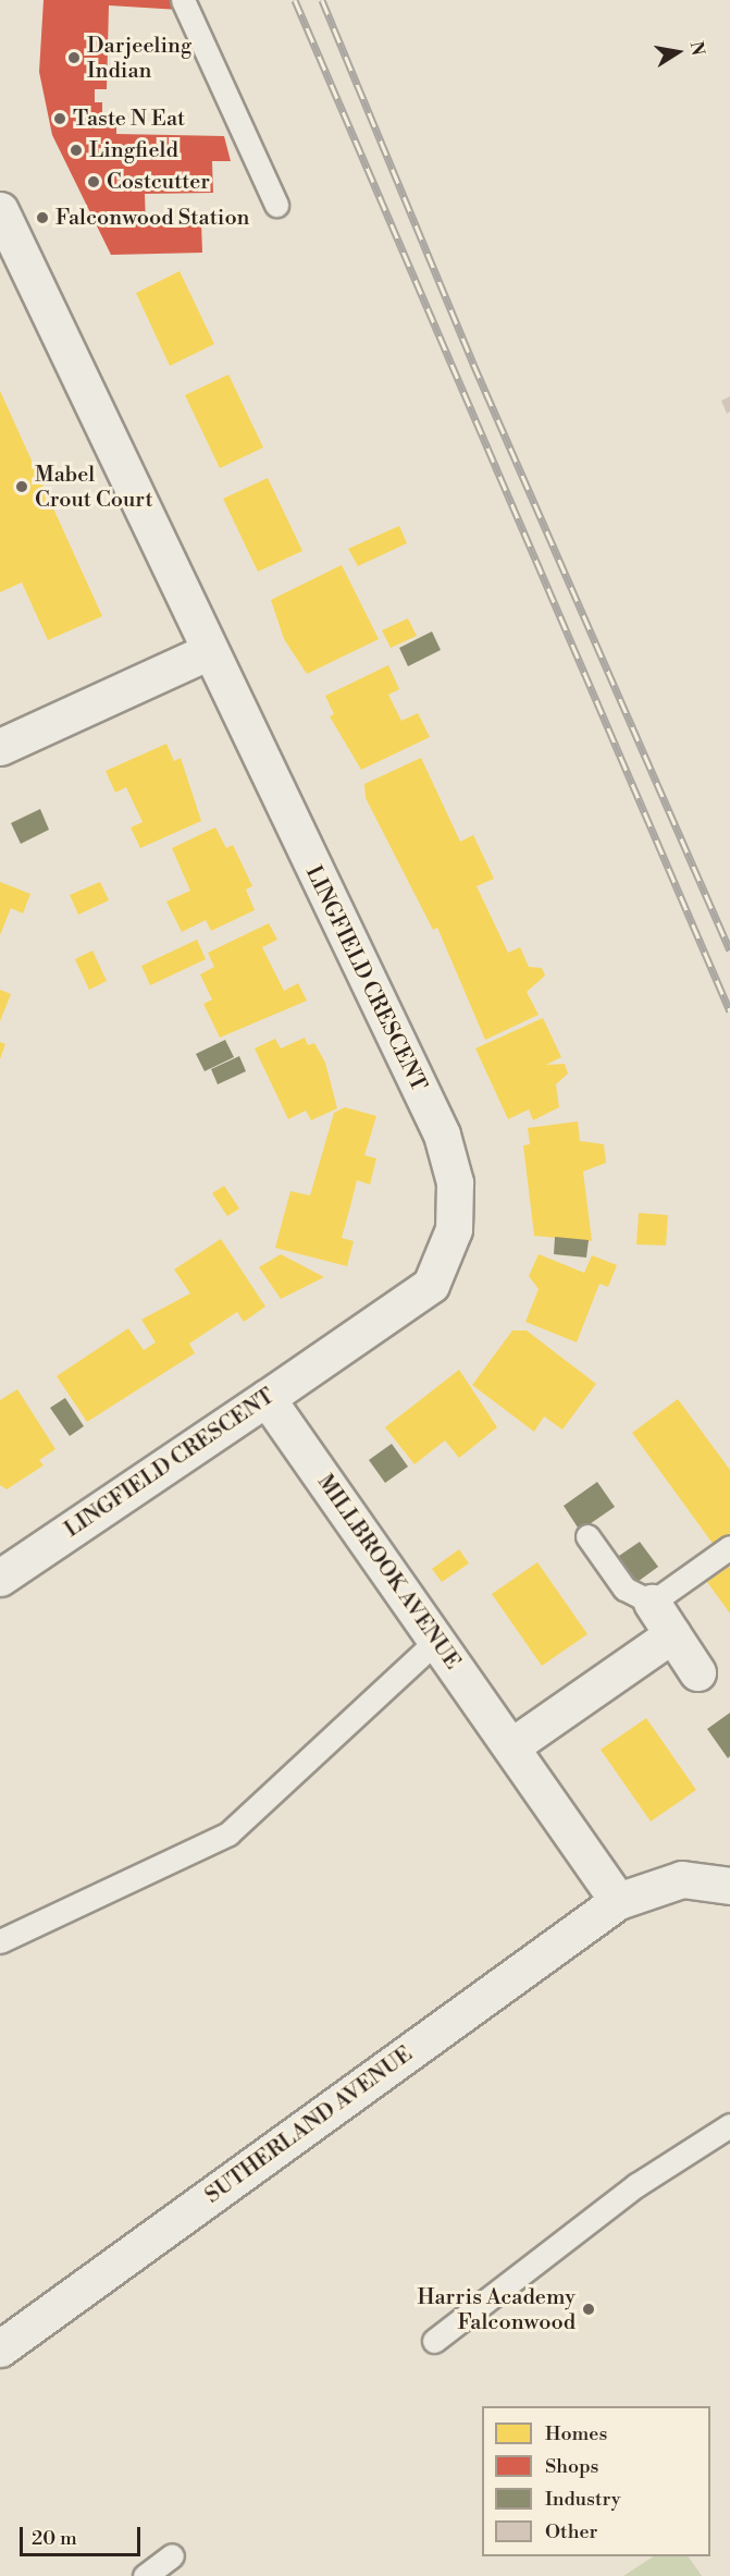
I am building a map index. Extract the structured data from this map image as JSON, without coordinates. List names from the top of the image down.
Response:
{
  "streets": {
    "street": ["LINGFIELD CRESCENT", "MILLBROOK AVENUE", "SUTHERLAND AVENUE"]
  },
  "crossings": [
    ["LINGFIELD CRESCENT", "MILLBROOK AVENUE"],
    ["MILLBROOK AVENUE", "SUTHERLAND AVENUE"]
  ],
  "places": [
    "Darjeeling Indian",
    "Taste N Eat",
    "Lingfield",
    "Costcutter",
    "Falconwood Station",
    "Mabel Crout Court",
    "Harris Academy Falconwood"
  ],
  "legend": [
    "Homes",
    "Shops",
    "Industry",
    "Other"
  ],
  "scale_bar": "20 m",
  "north": "right"
}
